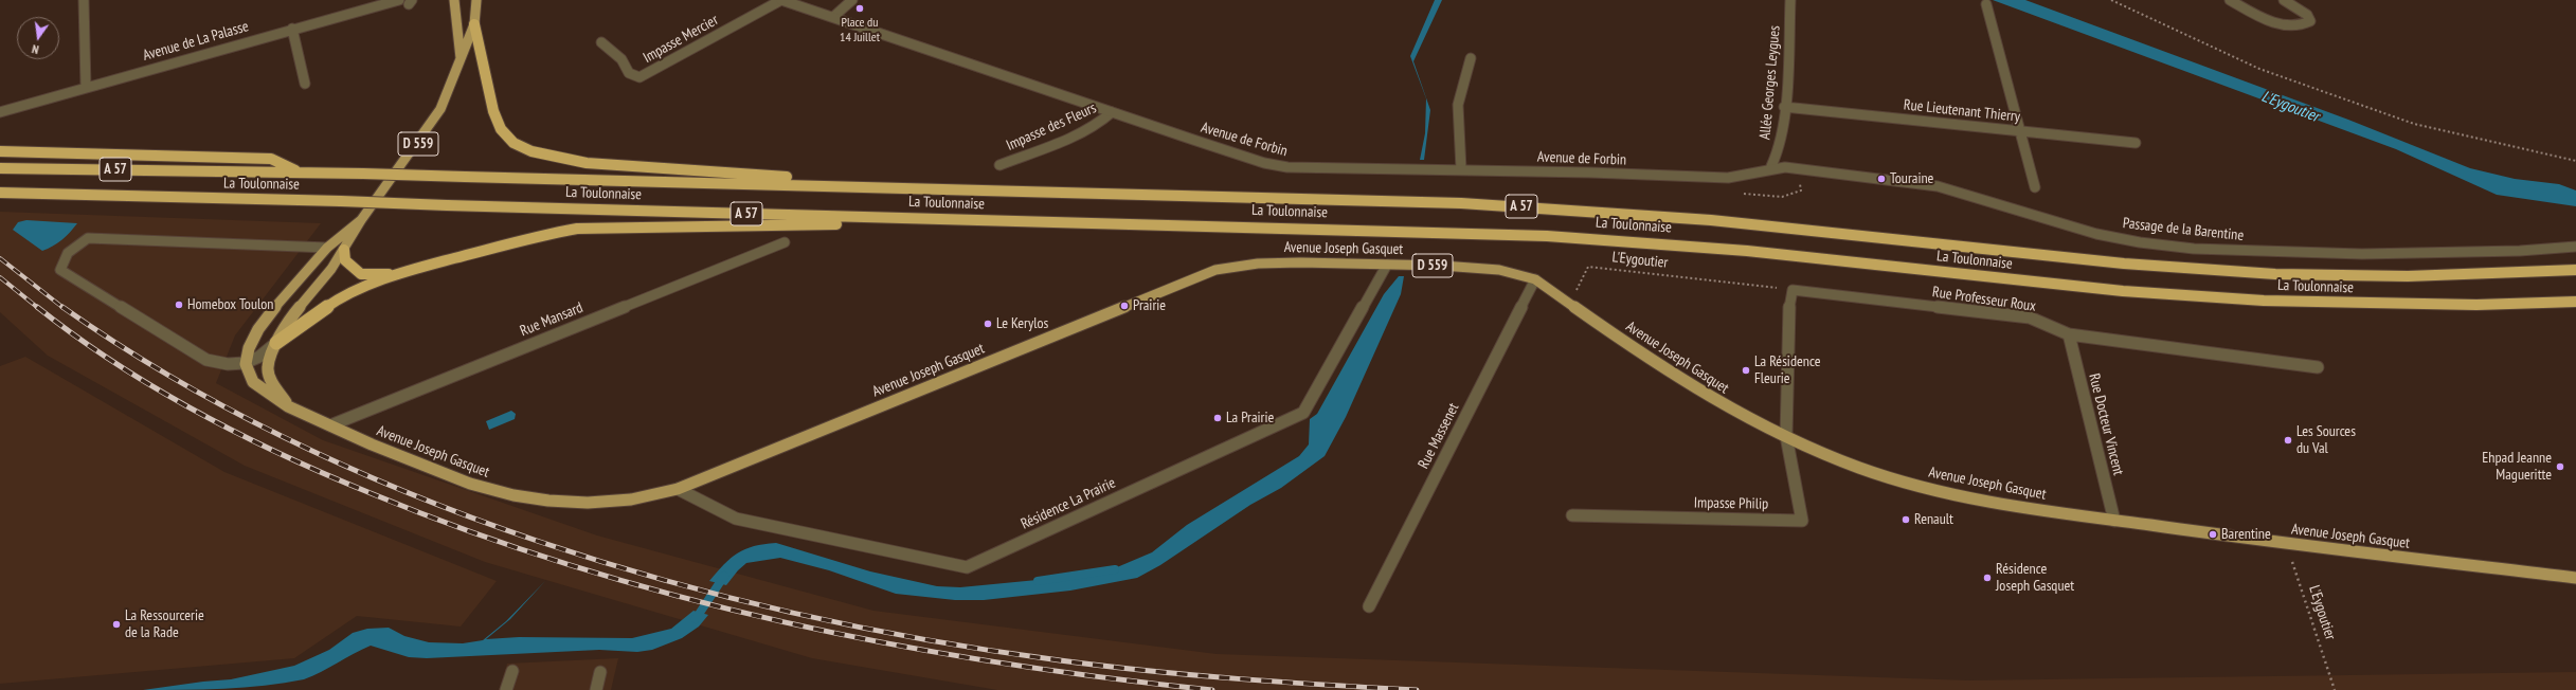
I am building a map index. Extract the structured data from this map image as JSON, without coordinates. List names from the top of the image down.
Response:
{
  "streets": {
    "highway": ["A 57", "La Toulonnaise"],
    "main road": ["D 559", "Avenue Joseph Gasquet"],
    "street": [
      "Impasse Mercier",
      "Avenue de La Palasse",
      "Allée Georges Leygues",
      "Rue Lieutenant Thierry",
      "Impasse des Fleurs",
      "Avenue de Forbin",
      "Passage de la Barentine",
      "Rue Professeur Roux",
      "Rue Mansard",
      "Rue Docteur Vincent",
      "Rue Massenet",
      "Résidence La Prairie",
      "Impasse Philip"
    ],
    "path": ["L'Eygoutier"]
  },
  "crossings": [
    ["Impasse Mercier", "Avenue de Forbin"],
    ["Allée Georges Leygues", "Rue Lieutenant Thierry"],
    ["Allée Georges Leygues", "Avenue de Forbin"],
    ["Allée Georges Leygues", "Passage de la Barentine"],
    ["Impasse des Fleurs", "Avenue de Forbin"],
    ["Avenue de Forbin", "Passage de la Barentine"],
    ["D 559", "Avenue Joseph Gasquet"],
    ["Avenue Joseph Gasquet", "L'Eygoutier"],
    ["Avenue Joseph Gasquet", "Rue Mansard"],
    ["Avenue Joseph Gasquet", "Rue Docteur Vincent"],
    ["Avenue Joseph Gasquet", "Rue Massenet"],
    ["Avenue Joseph Gasquet", "Résidence La Prairie"],
    ["Avenue Joseph Gasquet", "Impasse Philip"],
    ["L'Eygoutier", "Rue Professeur Roux"],
    ["Rue Professeur Roux", "Rue Docteur Vincent"]
  ],
  "water": ["L'Eygoutier"],
  "places": [
    "Place du 14 Juillet",
    "Touraine",
    "Homebox Toulon",
    "Prairie",
    "Le Kerylos",
    "La Résidence Fleurie",
    "La Prairie",
    "Les Sources du Val",
    "Ehpad Jeanne Magueritte",
    "Renault",
    "Barentine",
    "Résidence Joseph Gasquet",
    "La Ressourcerie de la Rade"
  ],
  "north": "bottom"
}
